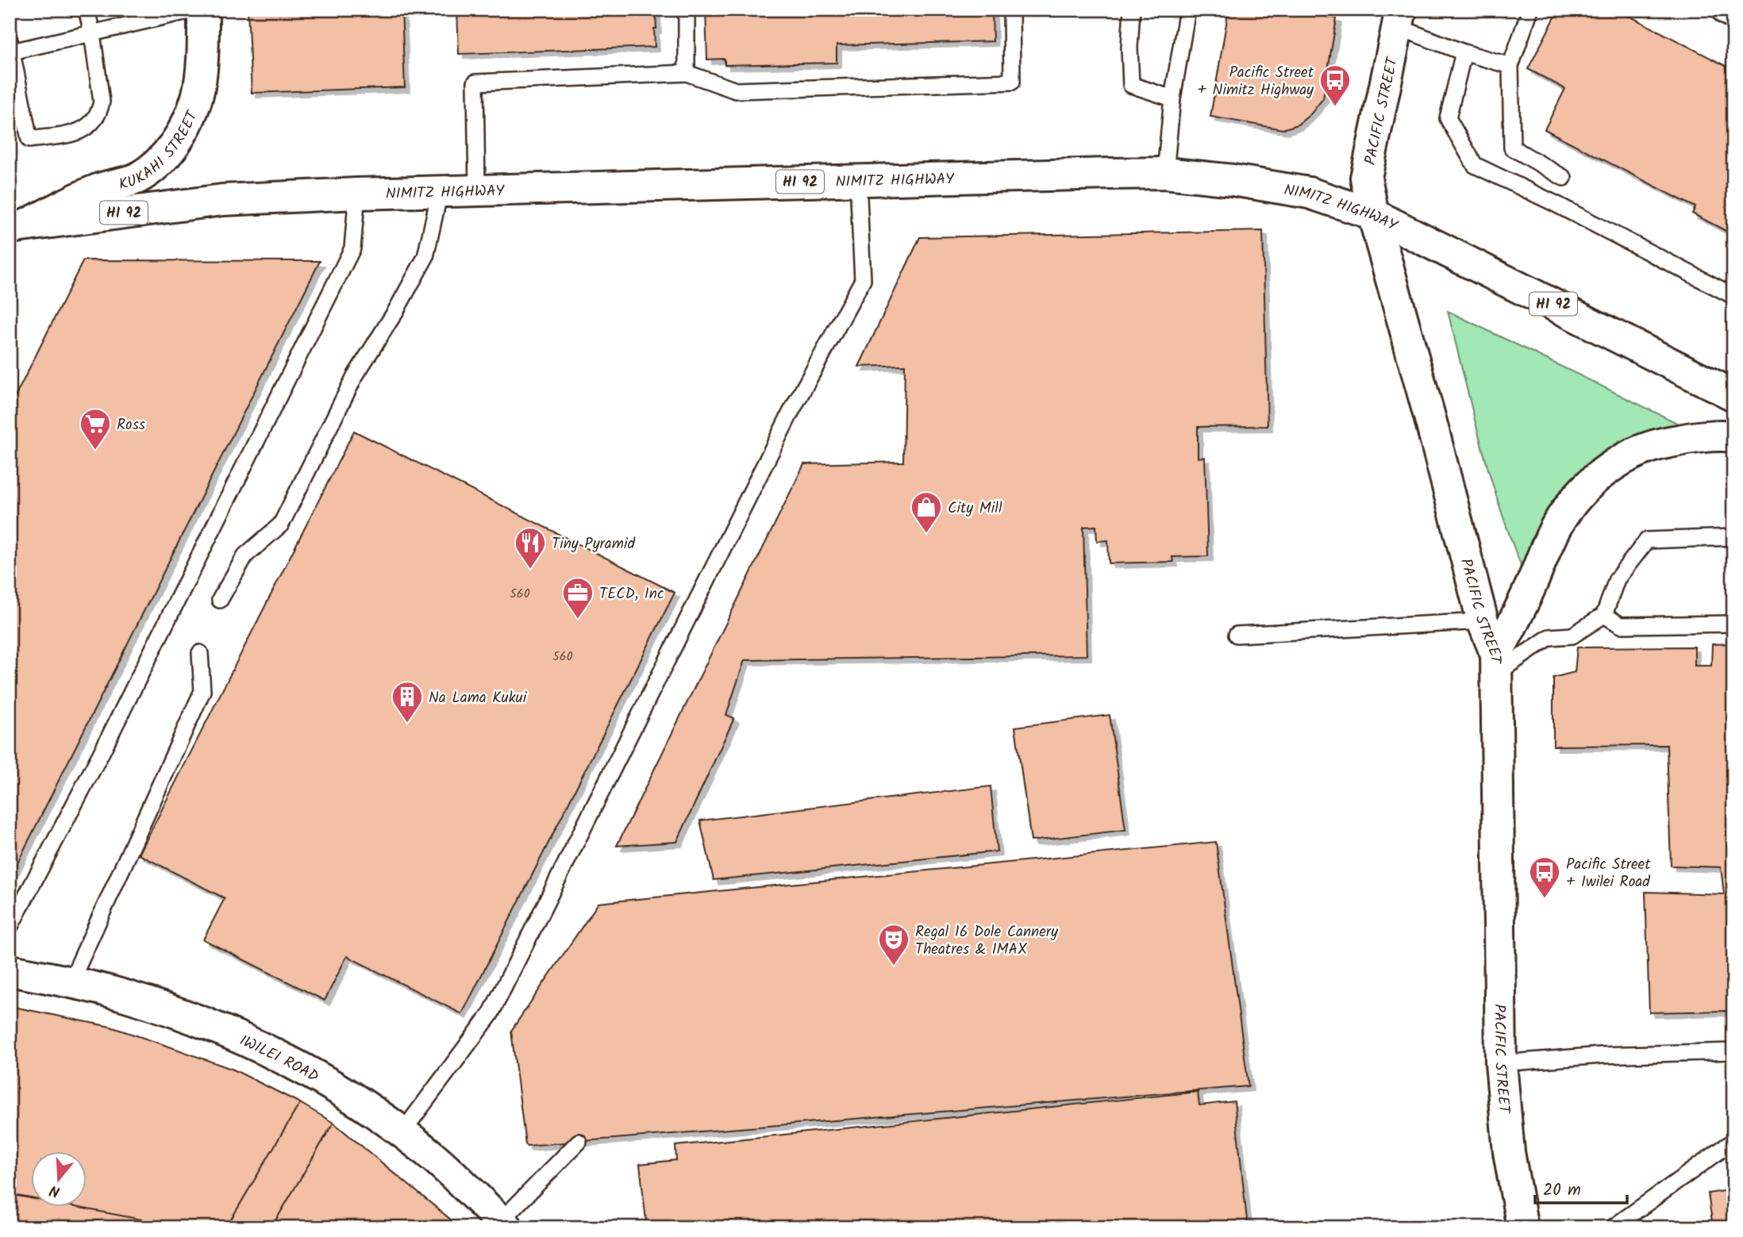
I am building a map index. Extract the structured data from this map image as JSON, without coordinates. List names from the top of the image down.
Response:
{
  "streets": {
    "main road": [
      "PACIFIC STREET",
      "KUKAHI STREET",
      "NIMITZ HIGHWAY",
      "HI 92",
      "IWILEI ROAD"
    ]
  },
  "crossings": [
    ["PACIFIC STREET", "NIMITZ HIGHWAY"],
    ["KUKAHI STREET", "NIMITZ HIGHWAY"]
  ],
  "places": {
    "bus stop": ["Pacific Street + Nimitz Highway", "Pacific Street + Iwilei Road"],
    "supermarket": ["Ross"],
    "shop": ["City Mill"],
    "restaurant": ["Tiny Pyramid"],
    "office": ["TECD, Inc"],
    "building": ["Na Lama Kukui"],
    "theatre": ["Regal 16 Dole Cannery Theatres & IMAX"]
  },
  "house_numbers": ["560", "560"],
  "scale_bar": "20 m",
  "north": "bottom"
}
